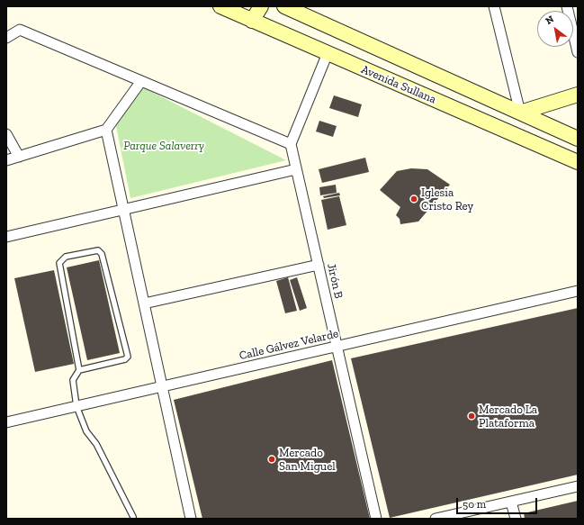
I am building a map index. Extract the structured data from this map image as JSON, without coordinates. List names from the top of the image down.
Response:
{
  "streets": {
    "main road": ["Avenida Sullana"],
    "street": ["Jirón B", "Calle Gálvez Velarde"]
  },
  "crossings": [
    ["Jirón B", "Calle Gálvez Velarde"]
  ],
  "parks": ["Parque Salaverry"],
  "places": ["Iglesia Cristo Rey", "Mercado La Plataforma", "Mercado San Miguel"],
  "scale_bar": "50 m",
  "north": "top left"
}
